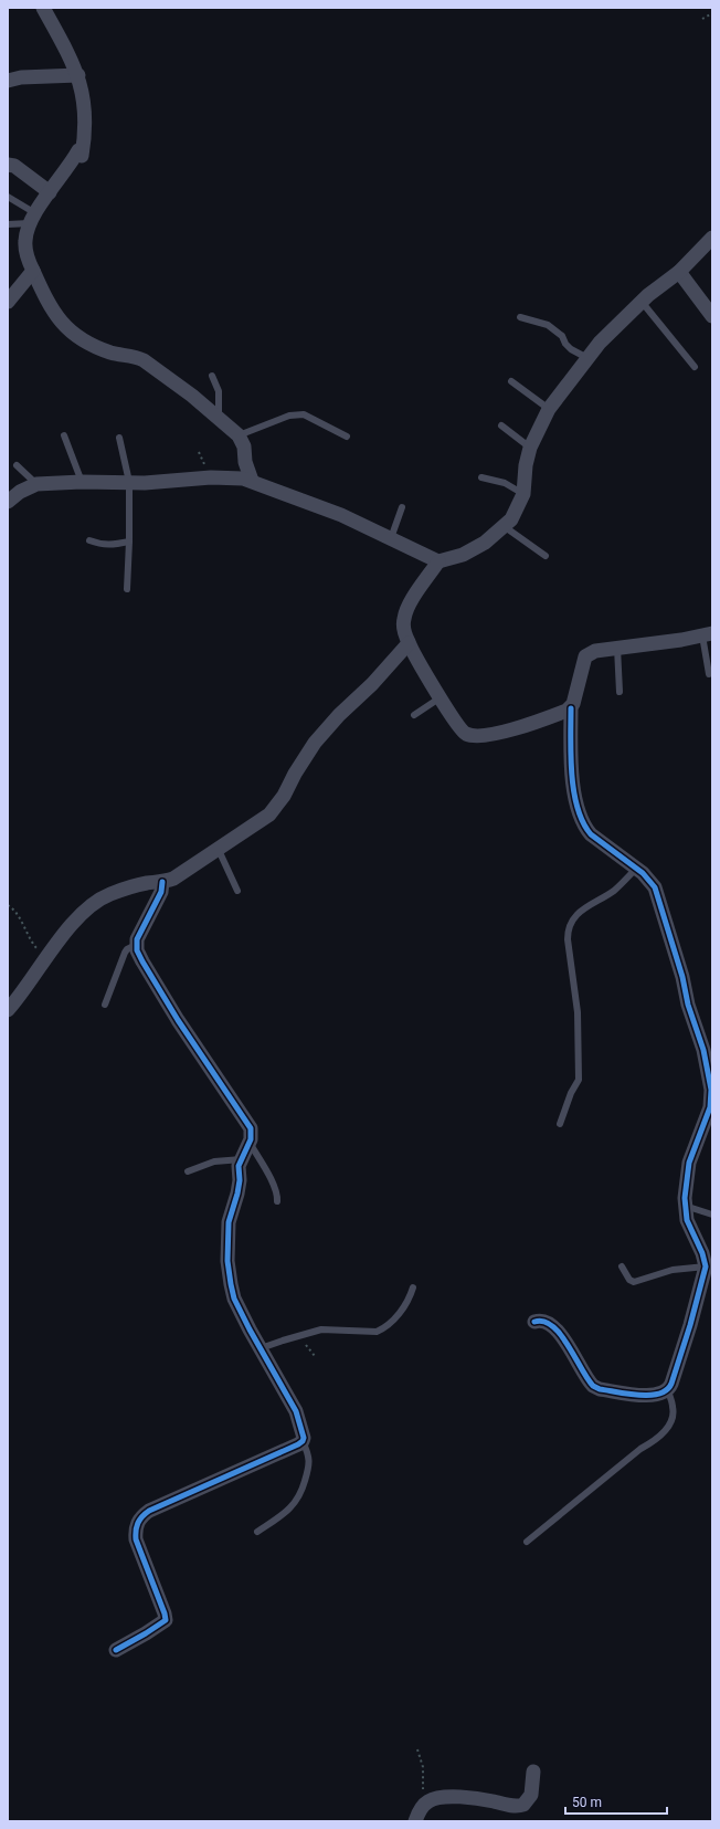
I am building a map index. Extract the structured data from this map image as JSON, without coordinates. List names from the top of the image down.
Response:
{
  "scale_bar": "50 m"
}
